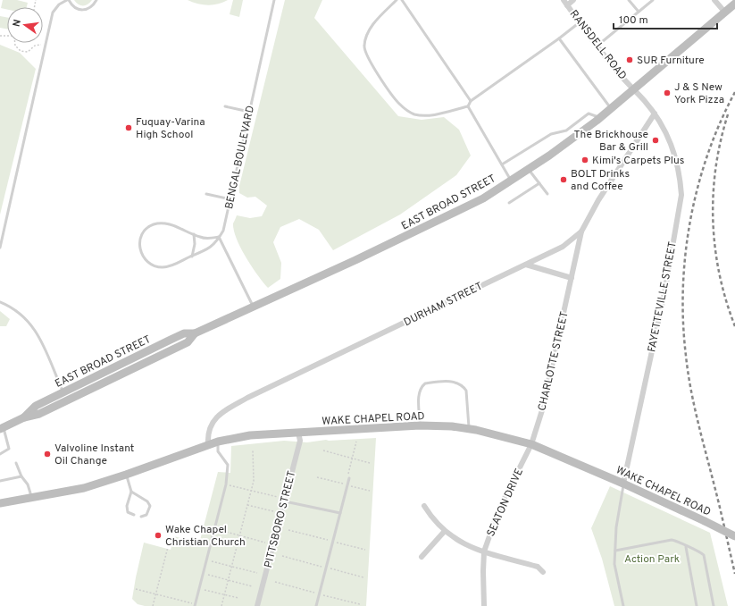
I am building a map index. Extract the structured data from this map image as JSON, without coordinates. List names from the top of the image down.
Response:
{
  "streets": {
    "main road": ["EAST BROAD STREET", "WAKE CHAPEL ROAD"],
    "street": [
      "RANSDELL ROAD",
      "FAYETTEVILLE STREET",
      "DURHAM STREET",
      "CHARLOTTE STREET",
      "SEATON DRIVE",
      "PITTSBORO STREET"
    ],
    "lane": ["BENGAL BOULEVARD"]
  },
  "crossings": [
    ["RANSDELL ROAD", "EAST BROAD STREET"],
    ["RANSDELL ROAD", "FAYETTEVILLE STREET"],
    ["EAST BROAD STREET", "FAYETTEVILLE STREET"],
    ["FAYETTEVILLE STREET", "DURHAM STREET"],
    ["FAYETTEVILLE STREET", "WAKE CHAPEL ROAD"],
    ["DURHAM STREET", "CHARLOTTE STREET"],
    ["DURHAM STREET", "WAKE CHAPEL ROAD"],
    ["CHARLOTTE STREET", "WAKE CHAPEL ROAD"],
    ["CHARLOTTE STREET", "SEATON DRIVE"],
    ["WAKE CHAPEL ROAD", "SEATON DRIVE"],
    ["WAKE CHAPEL ROAD", "PITTSBORO STREET"]
  ],
  "parks": ["Action Park"],
  "places": [
    "SUR Furniture",
    "J & S New York Pizza",
    "Fuquay-Varina High School",
    "The Brickhouse Bar & Grill",
    "Kimi's Carpets Plus",
    "BOLT Drinks and Coffee",
    "Valvoline Instant Oil Change",
    "Wake Chapel Christian Church"
  ],
  "scale_bar": "100 m",
  "north": "left"
}
